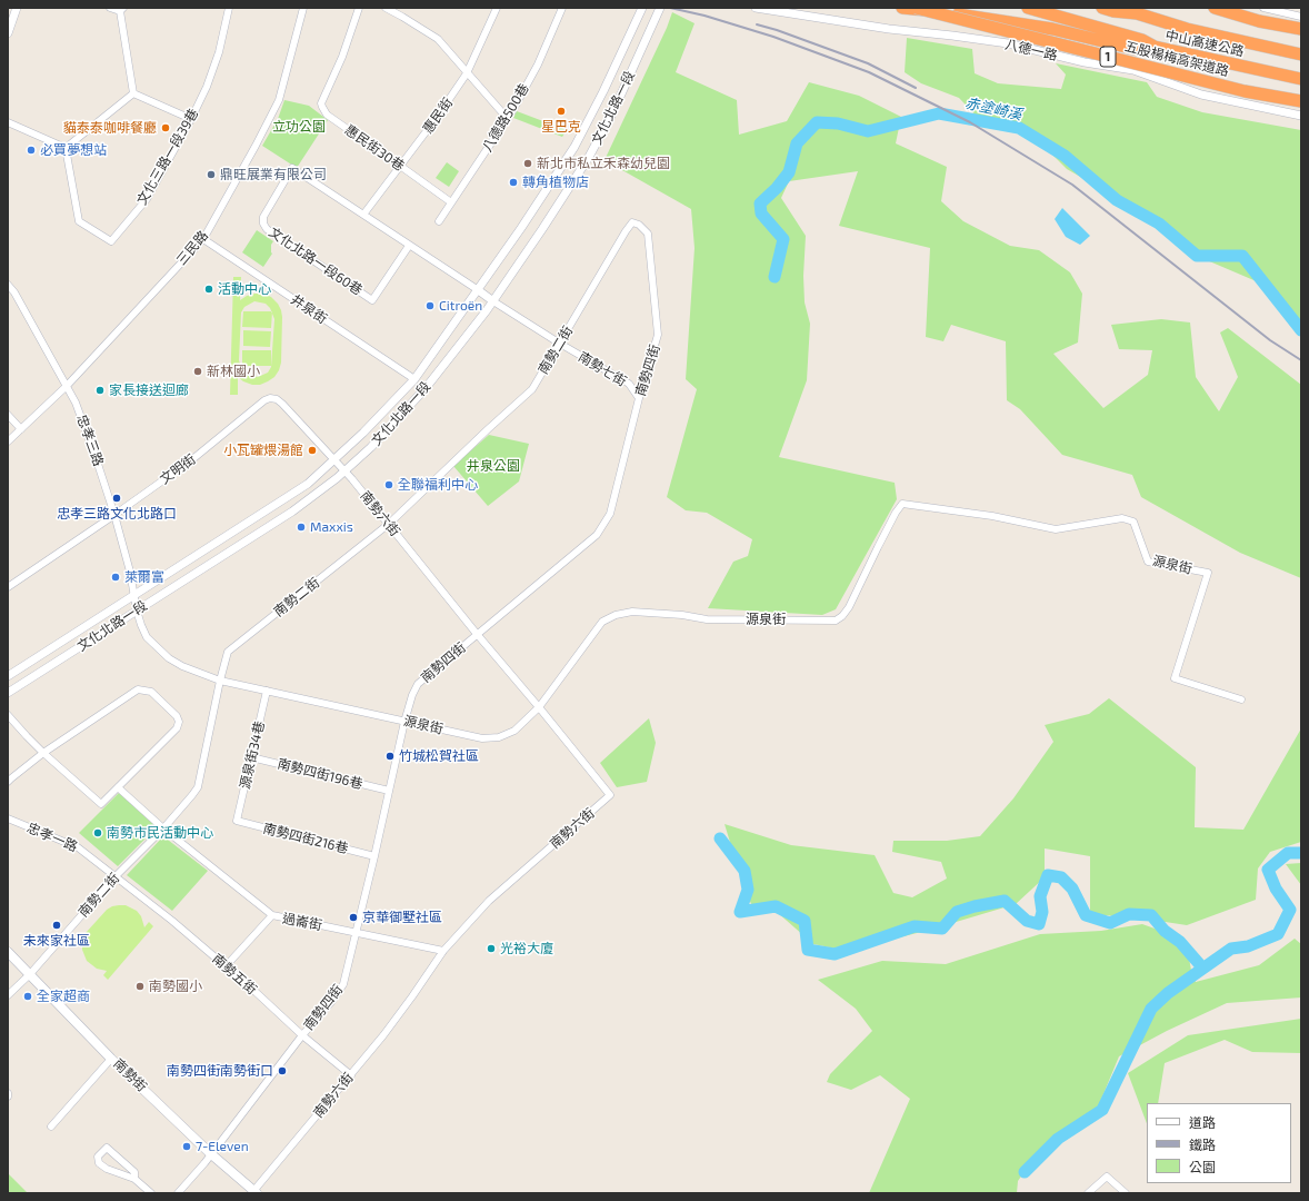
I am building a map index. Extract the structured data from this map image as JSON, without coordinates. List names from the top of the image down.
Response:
{
  "streets": {
    "highway": ["中山高速公路", "1", "五股楊梅高架道路"],
    "main road": ["南勢街"],
    "street": [
      "八德一路",
      "文化北路一段",
      "惠民街",
      "八德路500巷",
      "惠民街30巷",
      "文化三路一段39巷",
      "三民路",
      "文化北路一段60巷",
      "井泉街",
      "南勢二街",
      "南勢七街",
      "南勢四街",
      "忠孝三路",
      "文明街",
      "南勢六街",
      "源泉街",
      "源泉街34巷",
      "南勢四街196巷",
      "忠孝一路",
      "南勢四街216巷",
      "過崙街",
      "南勢五街"
    ]
  },
  "crossings": [
    ["文化北路一段", "文化北路一段60巷"],
    ["文化北路一段", "井泉街"],
    ["文化北路一段", "南勢七街"],
    ["文化北路一段", "忠孝三路"],
    ["文化北路一段", "文明街"],
    ["文化北路一段", "南勢六街"],
    ["文化北路一段", "源泉街"],
    ["惠民街", "惠民街30巷"],
    ["惠民街", "文化北路一段60巷"],
    ["八德路500巷", "惠民街30巷"],
    ["三民路", "井泉街"],
    ["三民路", "忠孝三路"],
    ["南勢二街", "南勢七街"],
    ["南勢二街", "南勢四街"],
    ["南勢二街", "南勢六街"],
    ["南勢二街", "源泉街"],
    ["南勢二街", "忠孝一路"],
    ["南勢二街", "過崙街"],
    ["南勢二街", "南勢五街"],
    ["南勢二街", "南勢街"],
    ["南勢七街", "南勢四街"],
    ["南勢四街", "南勢六街"],
    ["南勢四街", "源泉街"],
    ["南勢四街", "南勢四街196巷"],
    ["南勢四街", "南勢四街216巷"],
    ["南勢四街", "過崙街"],
    ["南勢四街", "南勢五街"],
    ["南勢四街", "南勢街"],
    ["忠孝三路", "文明街"],
    ["忠孝三路", "源泉街"],
    ["文明街", "南勢六街"],
    ["南勢六街", "源泉街"],
    ["南勢六街", "過崙街"],
    ["南勢六街", "南勢五街"],
    ["南勢六街", "南勢街"],
    ["源泉街", "源泉街34巷"],
    ["源泉街34巷", "南勢四街196巷"],
    ["源泉街34巷", "南勢四街216巷"],
    ["忠孝一路", "南勢五街"]
  ],
  "water": ["赤塗崎溪"],
  "parks": ["立功公園", "井泉公園"],
  "places": [
    "星巴克",
    "貓泰泰咖啡餐廳",
    "必買夢想站",
    "新北市私立禾森幼兒園",
    "鼎旺展業有限公司",
    "轉角植物店",
    "活動中心",
    "Citroën",
    "新林國小",
    "家長接送迴廊",
    "小瓦罐煨湯館",
    "全聯福利中心",
    "忠孝三路文化北路口",
    "Maxxis",
    "萊爾富",
    "竹城松賀社區",
    "南勢市民活動中心",
    "京華御墅社區",
    "未來家社區",
    "光裕大廈",
    "南勢國小",
    "全家超商",
    "南勢四街南勢街口",
    "7-Eleven"
  ],
  "legend": ["道路", "鐵路", "公園"]
}
